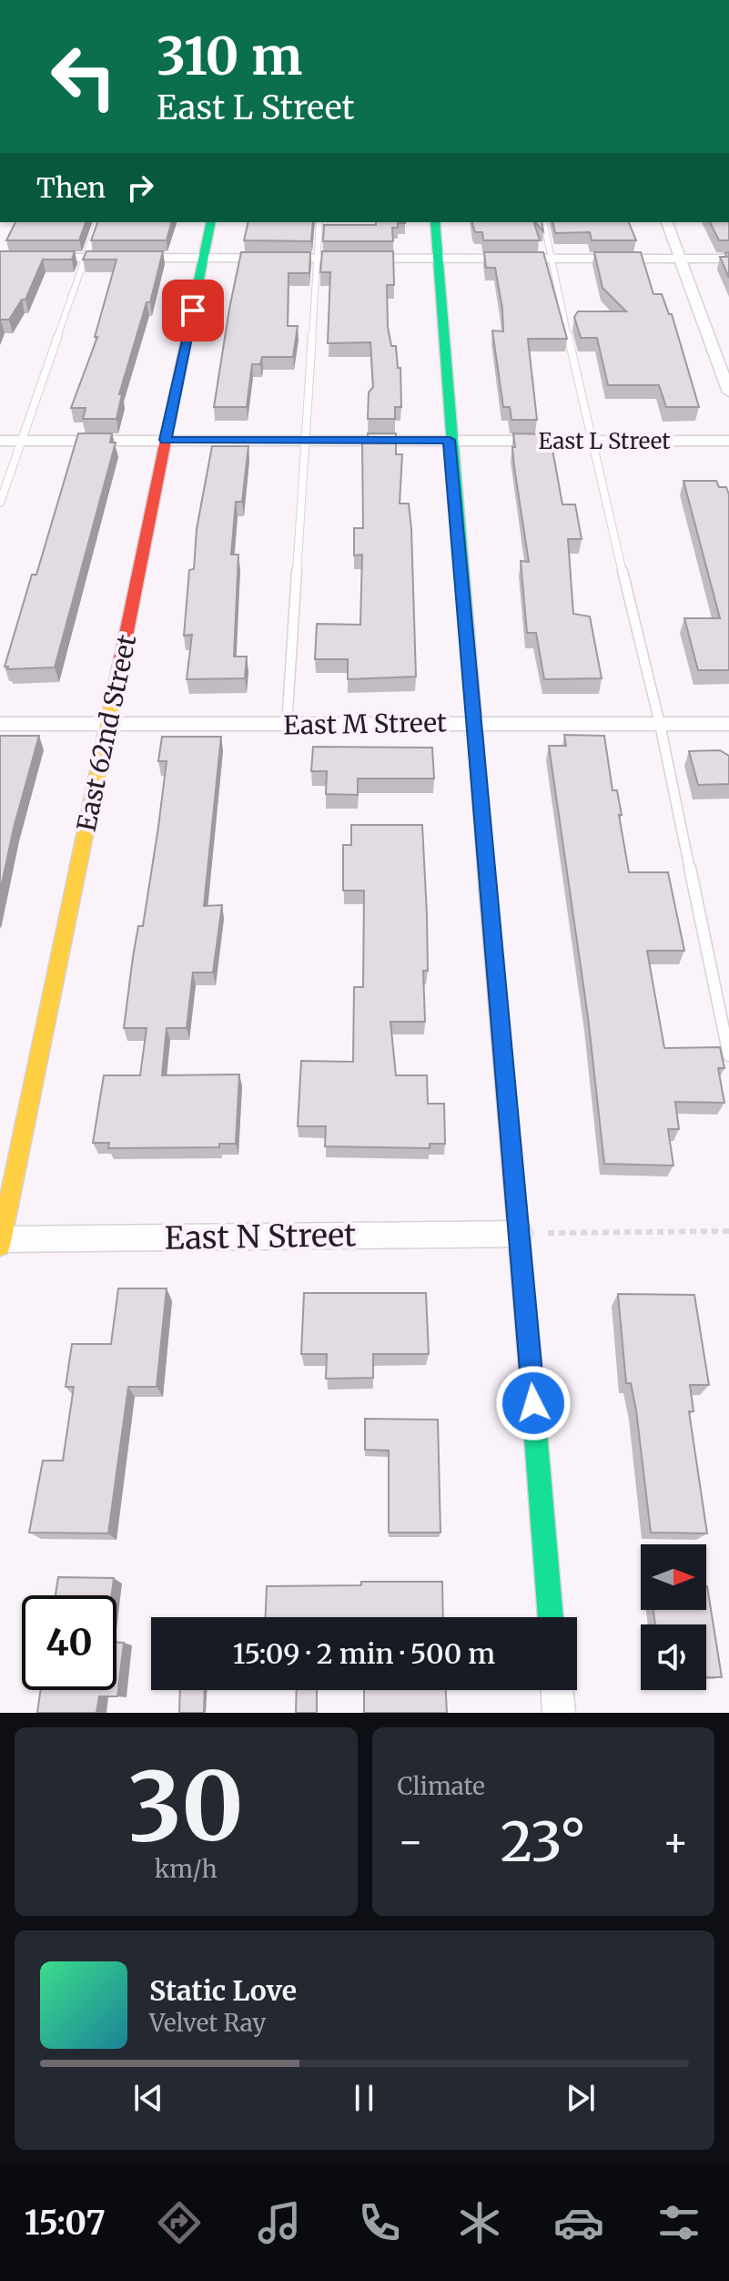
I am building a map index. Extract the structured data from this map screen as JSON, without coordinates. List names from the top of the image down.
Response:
{
  "streets": {
    "street": [
      "East L Street",
      "East M Street",
      "East 62nd Street",
      "East N Street"
    ]
  },
  "crossings": [
    ["East L Street", "East 62nd Street"],
    ["East M Street", "East 62nd Street"],
    ["East 62nd Street", "East N Street"]
  ],
  "north": "right",
  "page": {
    "turn": ["310 m", "East L Street"],
    "then": "Then",
    "limit": "40",
    "trip": "15:09 · 2 min · 500 m",
    "tile": [
      ["30", "km/h"],
      "Climate"
    ],
    "heat": ["−", "23°", "+"],
    "song": ["Static Love", "Velvet Ray"],
    "tabs": "15:07"
  }
}
